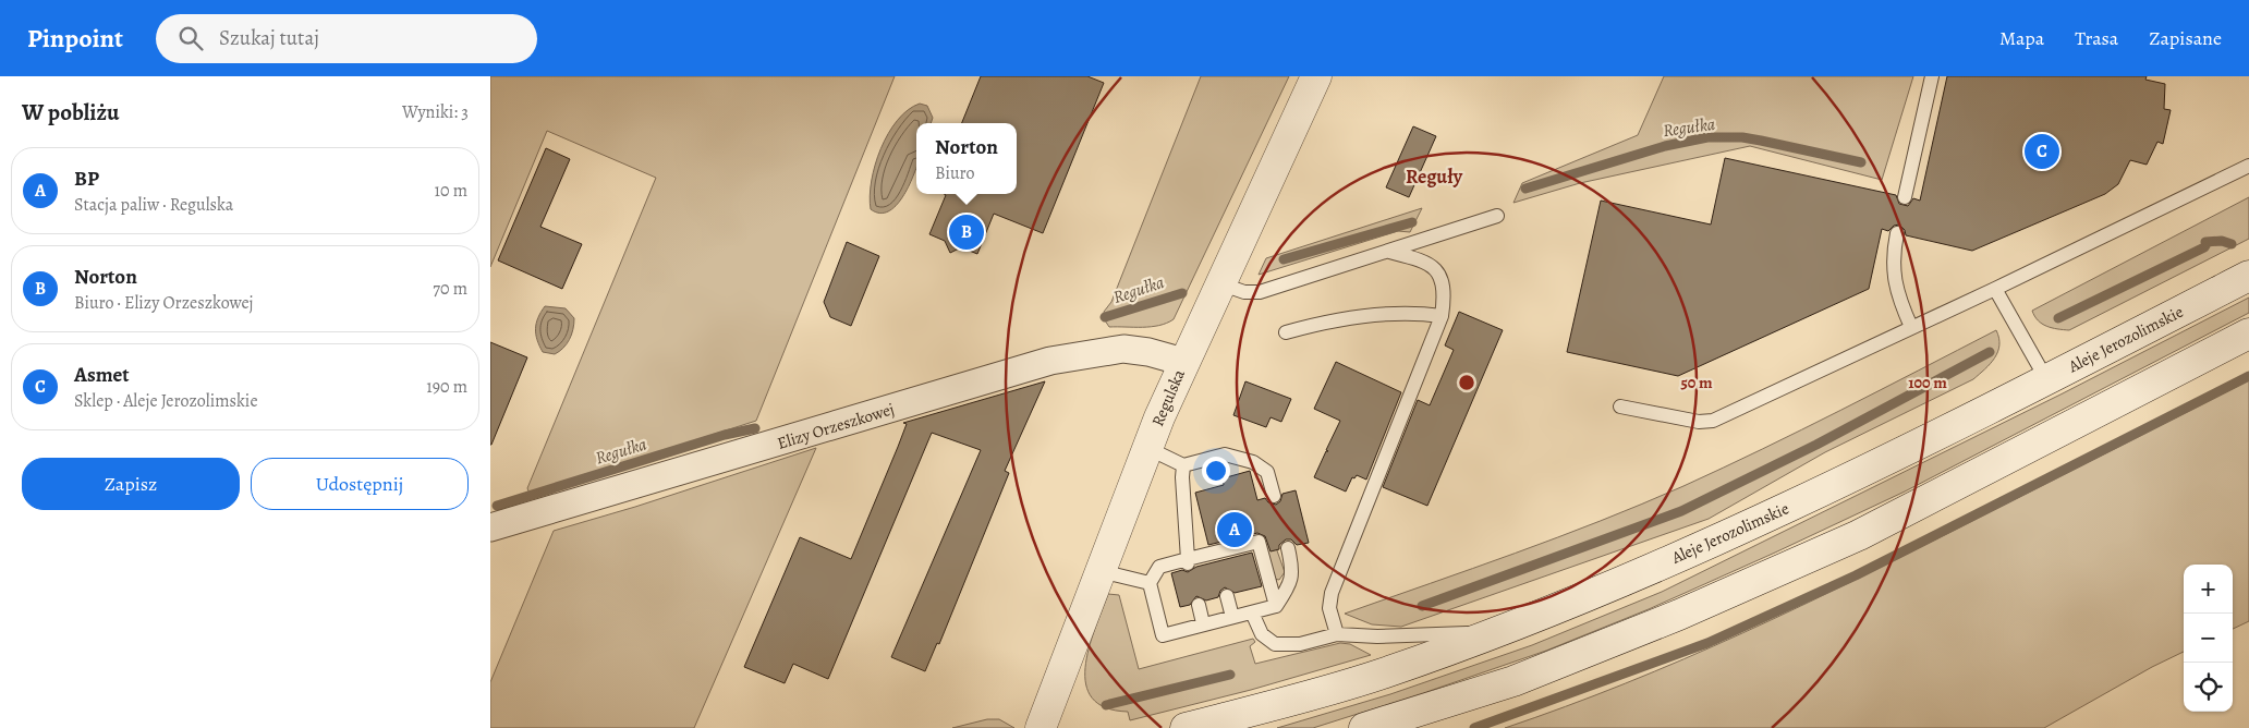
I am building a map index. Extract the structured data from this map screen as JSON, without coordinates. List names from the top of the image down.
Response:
{
  "streets": {
    "main road": ["Aleje Jerozolimskie", "Regulska"],
    "street": ["Elizy Orzeszkowej"]
  },
  "crossings": [
    ["Regulska", "Elizy Orzeszkowej"]
  ],
  "districts": ["Reguły"],
  "water": ["Regułka"],
  "page": {
    "header": "Pinpoint",
    "search": "Szukaj tutaj",
    "nav": ["Mapa", "Trasa", "Zapisane"],
    "heading": ["W pobliżu", "Wyniki: 3"],
    "popup": ["Norton", "Biuro"],
    "pins": ["C", "B", "A"],
    "list": [
      {
        "mark": "A",
        "name": "BP",
        "note": "Stacja paliw · Regulska",
        "value": "10 m"
      },
      {
        "mark": "B",
        "name": "Norton",
        "note": "Biuro · Elizy Orzeszkowej",
        "value": "70 m"
      },
      {
        "mark": "C",
        "name": "Asmet",
        "note": "Sklep · Aleje Jerozolimskie",
        "value": "190 m"
      }
    ],
    "buttons": ["Zapisz", "Udostępnij"],
    "map_buttons": ["+", "−"]
  },
  "rings": ["50 m", "100 m"]
}
